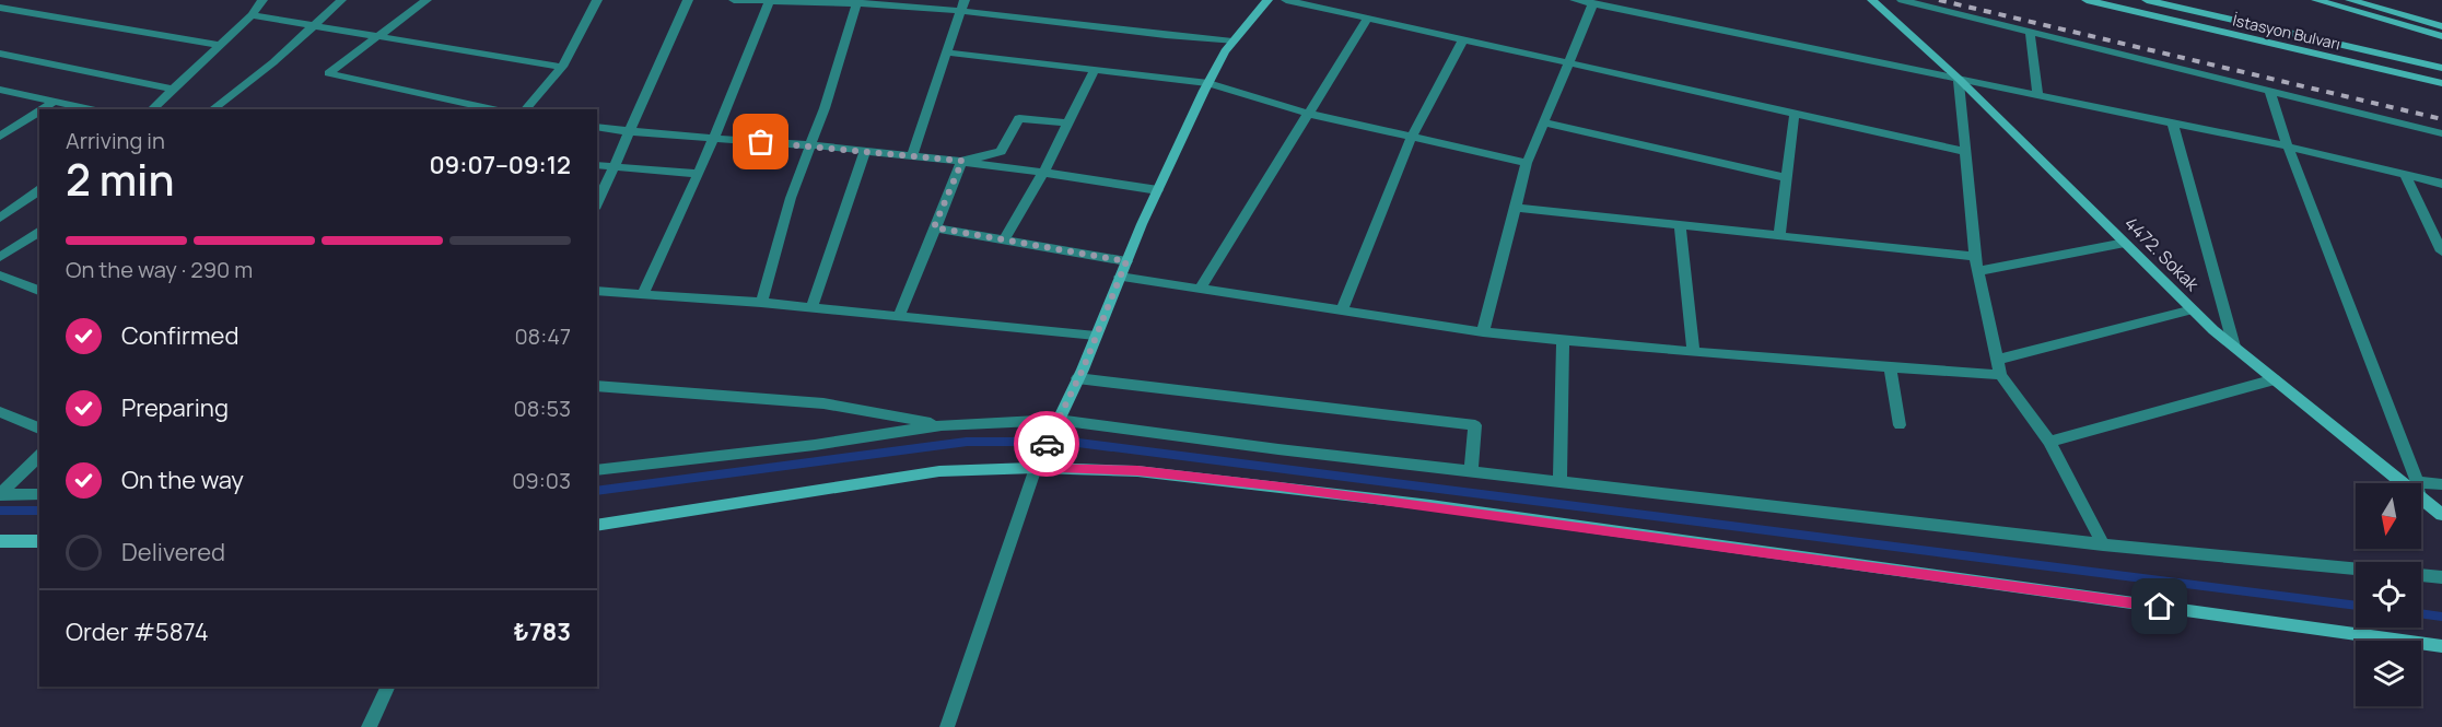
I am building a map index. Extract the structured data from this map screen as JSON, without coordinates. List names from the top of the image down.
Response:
{
  "streets": {
    "street": ["İstasyon Bulvarı", "4472. Sokak"]
  },
  "north": "bottom",
  "page": {
    "heading": ["2 min", "Arriving in", "09:07–09:12"],
    "panel": ["Order #5874", "₺783"],
    "bar": "On the way · 290 m",
    "list": [
      ["Confirmed", "08:47"],
      ["Preparing", "08:53"],
      ["On the way", "09:03"],
      "Delivered"
    ]
  }
}
